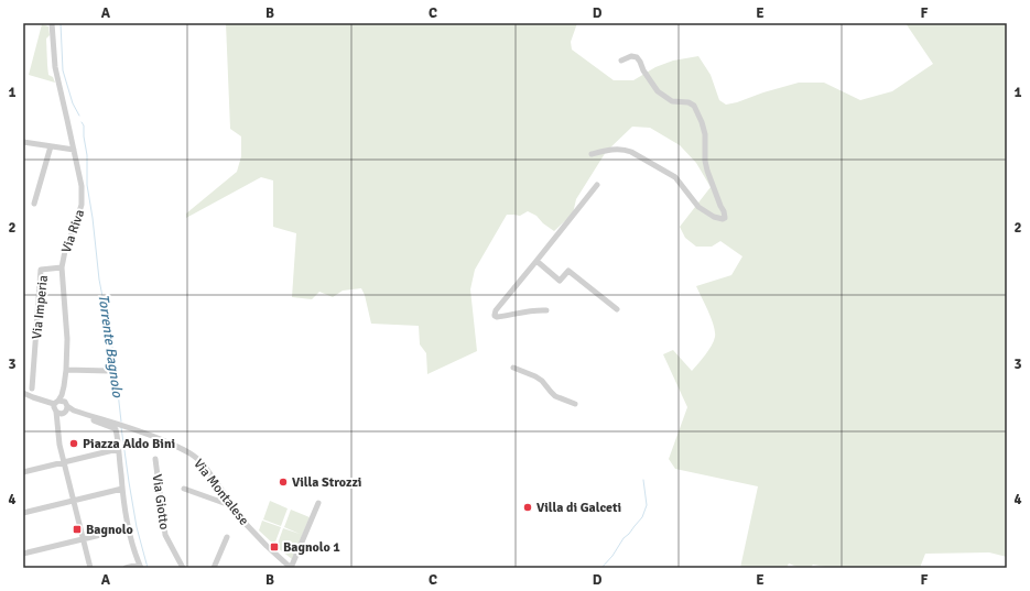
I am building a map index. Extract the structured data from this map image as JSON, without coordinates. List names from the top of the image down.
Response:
{
  "streets": {
    "street": [
      "Via Riva",
      "Via Imperia",
      "Via Montalese",
      "Via Giotto"
    ]
  },
  "crossings": [
    ["Via Riva", "Via Imperia"],
    ["Via Riva", "Via Montalese"]
  ],
  "water": ["Torrente Bagnolo"],
  "places": {
    "other": ["Piazza Aldo Bini", "Villa Strozzi", "Villa di Galceti"],
    "transit": ["Bagnolo", "Bagnolo 1"]
  },
  "grid": {
    "columns": [
      "A",
      "B",
      "C",
      "D",
      "E",
      "F"
    ],
    "rows": [
      "1",
      "2",
      "3",
      "4"
    ]
  }
}
